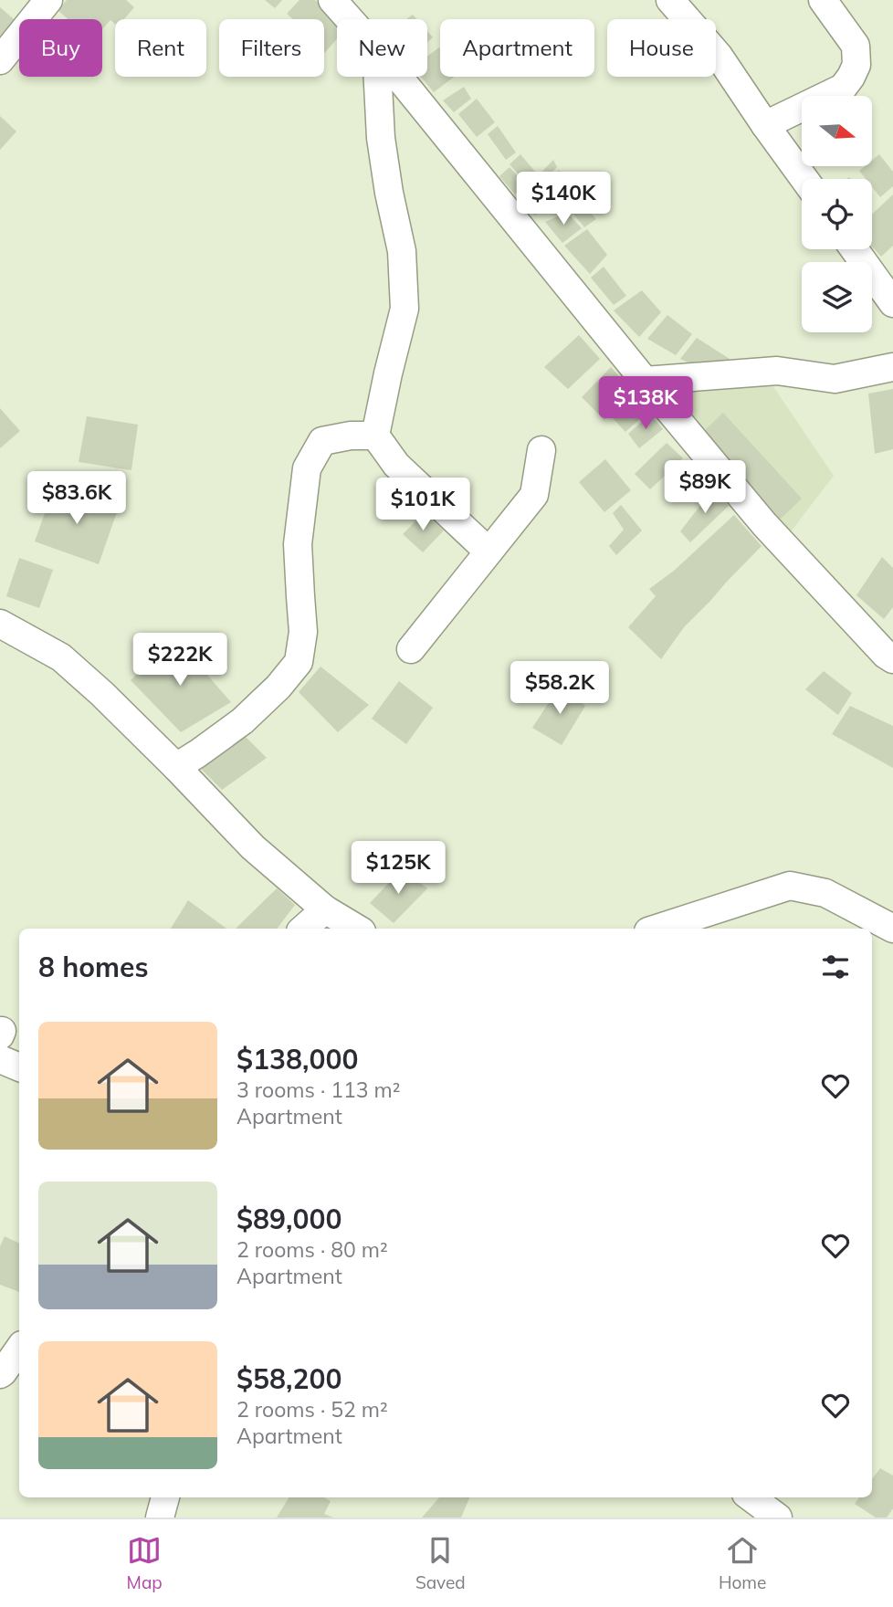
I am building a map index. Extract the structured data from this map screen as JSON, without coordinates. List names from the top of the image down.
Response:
{
  "north": "right",
  "page": {
    "chip": [
      "Buy",
      "Rent",
      "Filters",
      "New",
      "Apartment",
      "House"
    ],
    "price": [
      "$140K",
      "$138K",
      "$89K",
      "$83.6K",
      "$101K",
      "$222K",
      "$58.2K",
      "$125K"
    ],
    "heading": "8 homes",
    "list": [
      {
        "name": "$138,000",
        "note": "3 rooms · 113 m² · Apartment"
      },
      {
        "name": "$89,000",
        "note": "2 rooms · 80 m² · Apartment"
      },
      {
        "name": "$58,200",
        "note": "2 rooms · 52 m² · Apartment"
      }
    ],
    "tabs": ["Map", "Saved", "Home"]
  }
}
